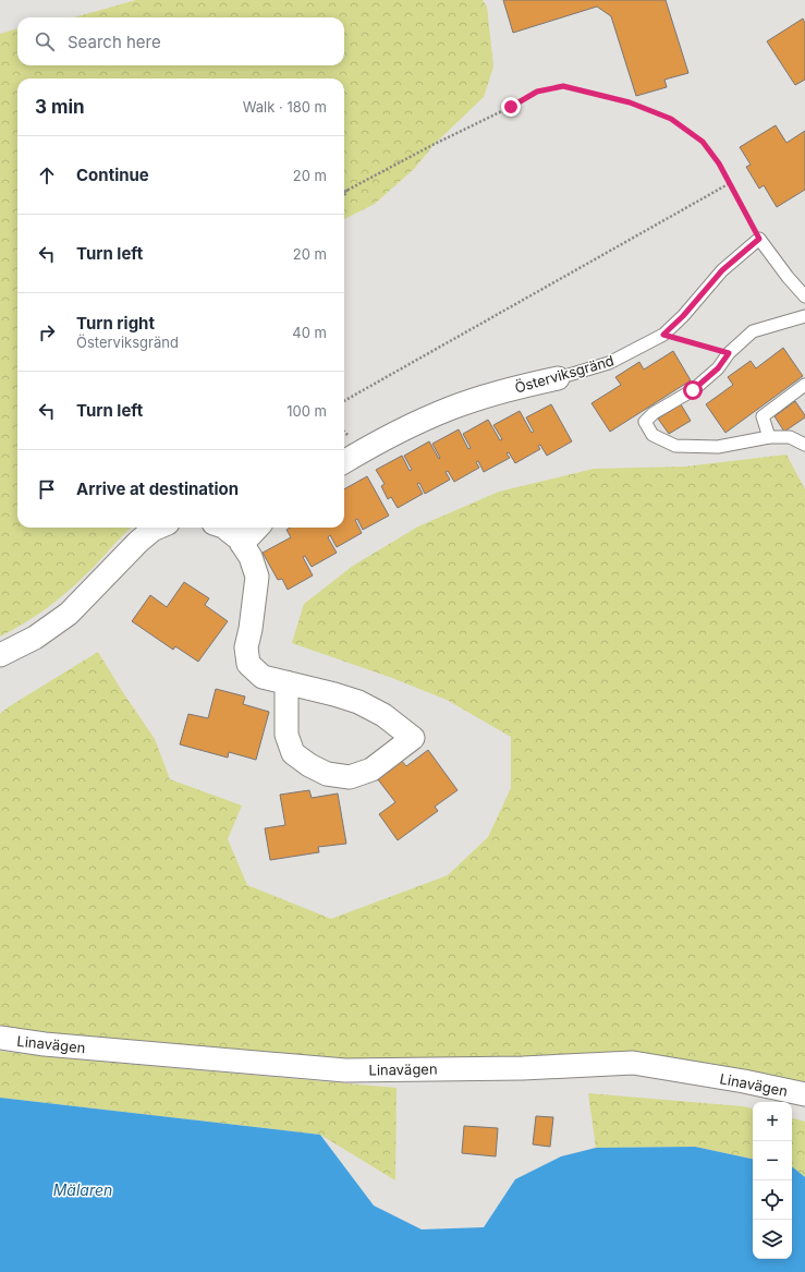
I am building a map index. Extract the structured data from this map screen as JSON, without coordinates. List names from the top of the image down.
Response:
{
  "streets": {
    "street": ["Österviksgränd", "Linavägen"]
  },
  "water": ["Mälaren"],
  "page": {
    "search": "Search here",
    "heading": ["3 min", "Walk · 180 m"],
    "list": [
      ["Continue", "20 m"],
      ["Turn left", "20 m"],
      ["Turn right", "Österviksgränd", "40 m"],
      ["Turn left", "100 m"],
      "Arrive at destination"
    ],
    "map_buttons": ["+", "−"]
  }
}
